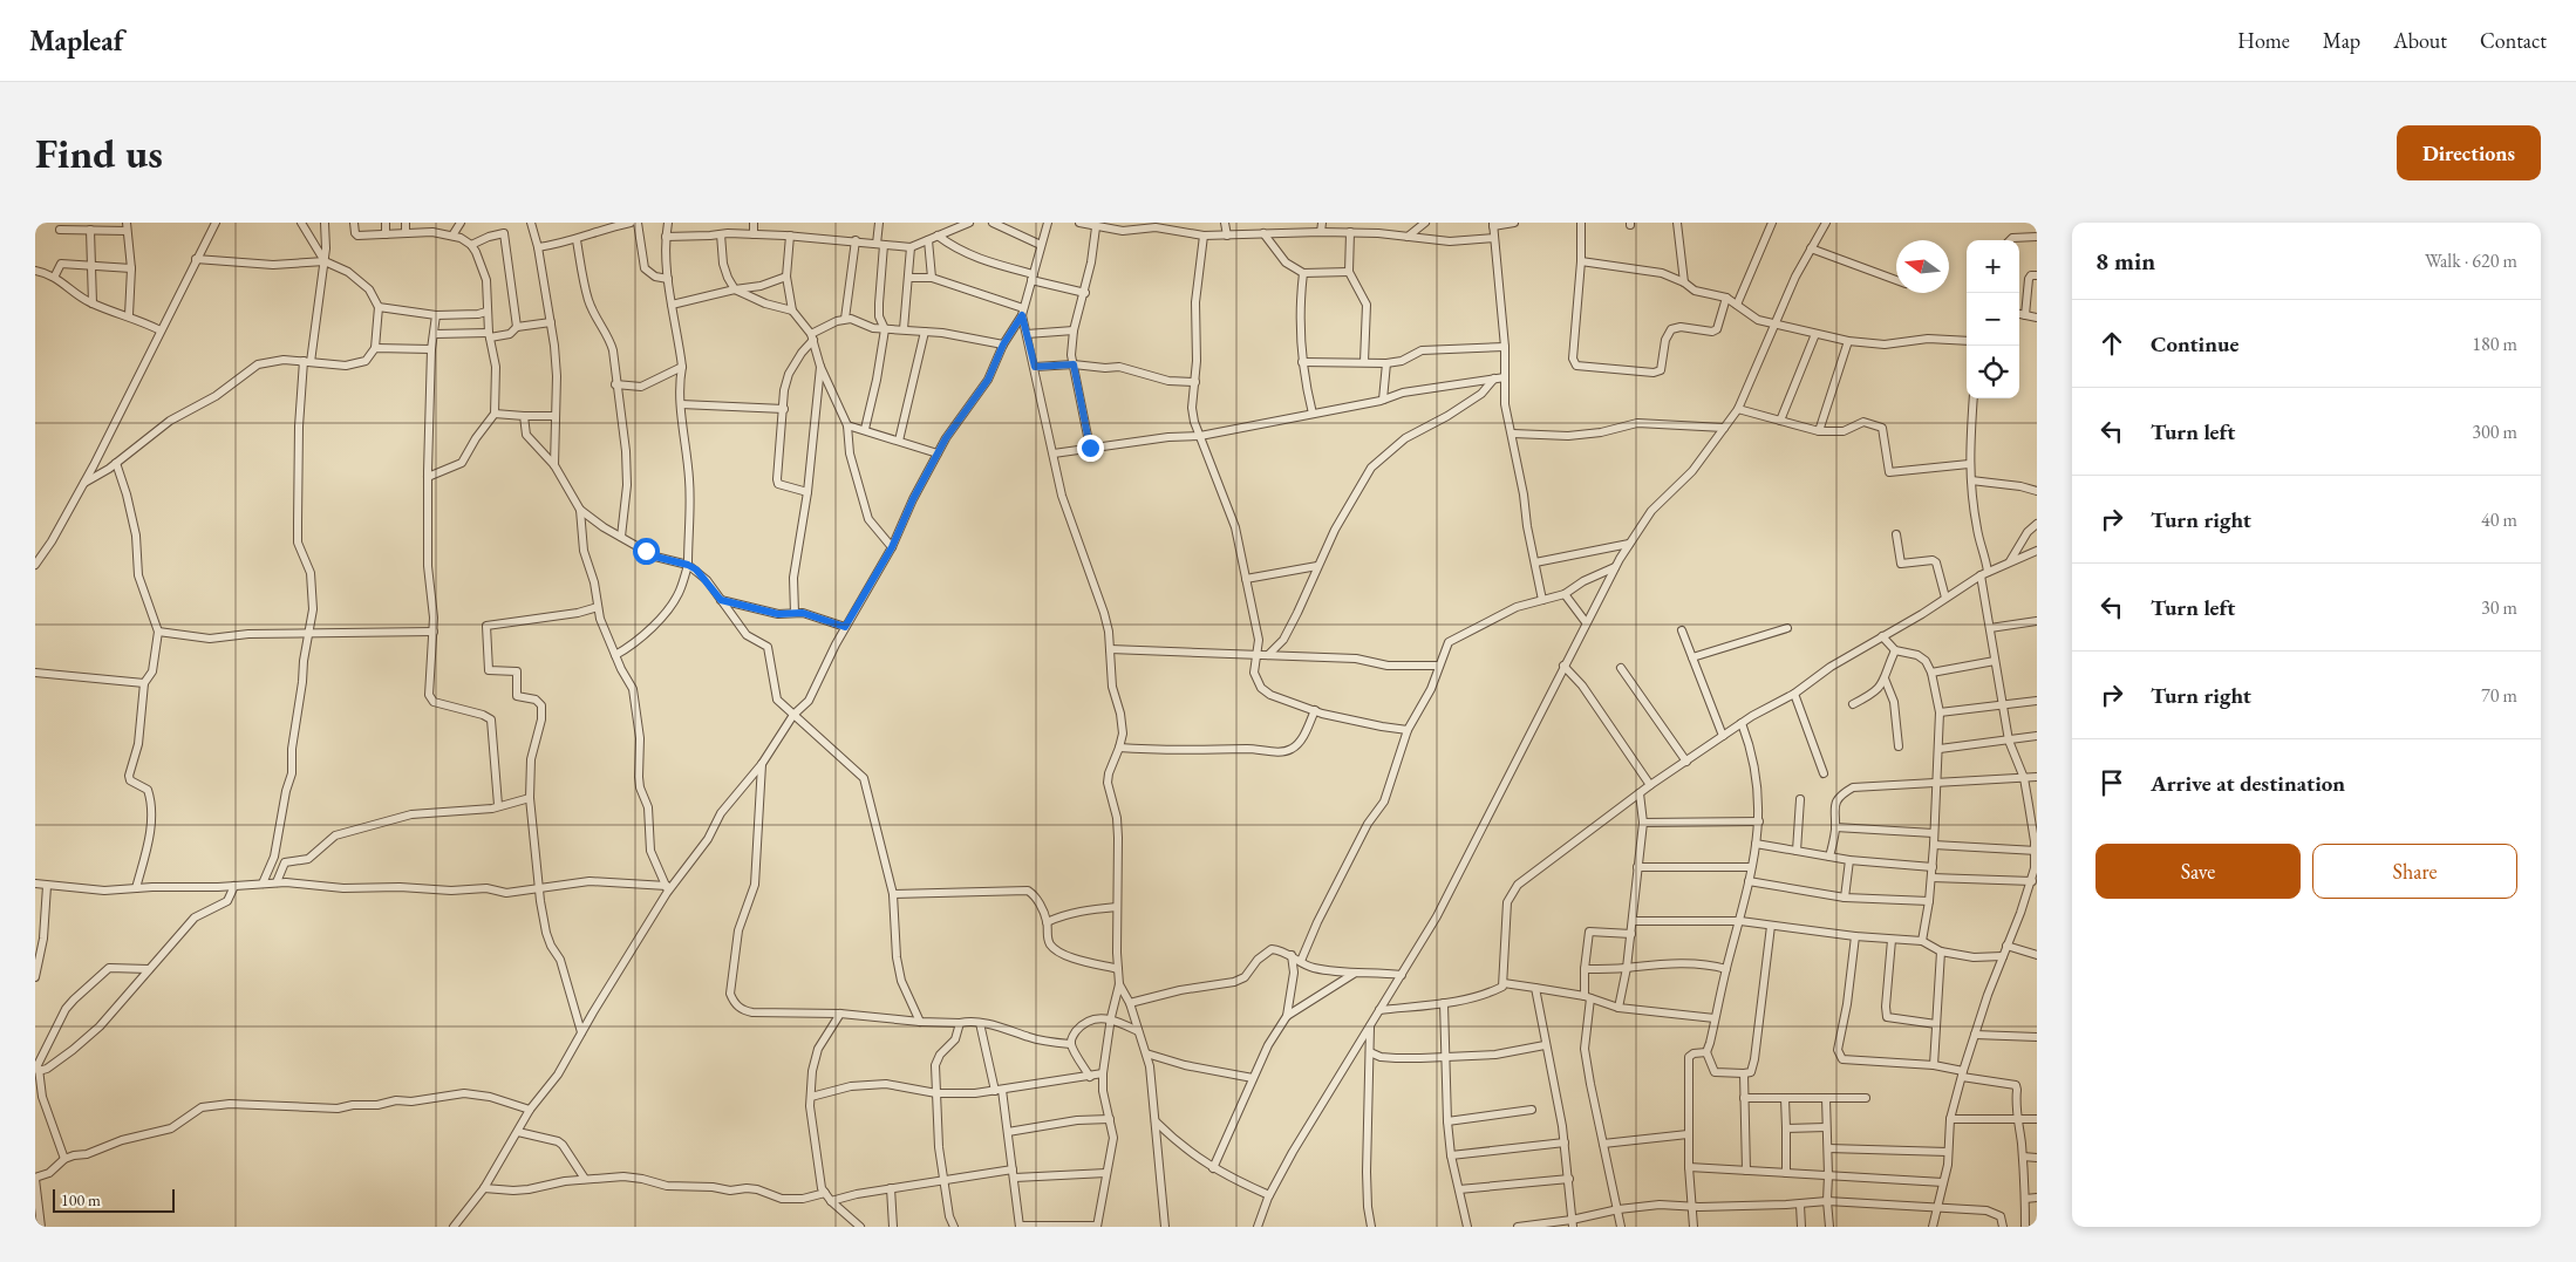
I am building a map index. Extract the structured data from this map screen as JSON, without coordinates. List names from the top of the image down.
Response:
{
  "scale_bar": "100 m",
  "north": "left",
  "page": {
    "header": "Mapleaf",
    "nav": [
      "Home",
      "Map",
      "About",
      "Contact"
    ],
    "buttons": [
      "Directions",
      ["Save", "Share"]
    ],
    "title": "Find us",
    "heading": ["8 min", "Walk · 620 m"],
    "map_buttons": ["+", "−"],
    "list": [
      ["Continue", "180 m"],
      ["Turn left", "300 m"],
      ["Turn right", "40 m"],
      ["Turn left", "30 m"],
      ["Turn right", "70 m"],
      "Arrive at destination"
    ],
    "scale": "100 m"
  }
}
